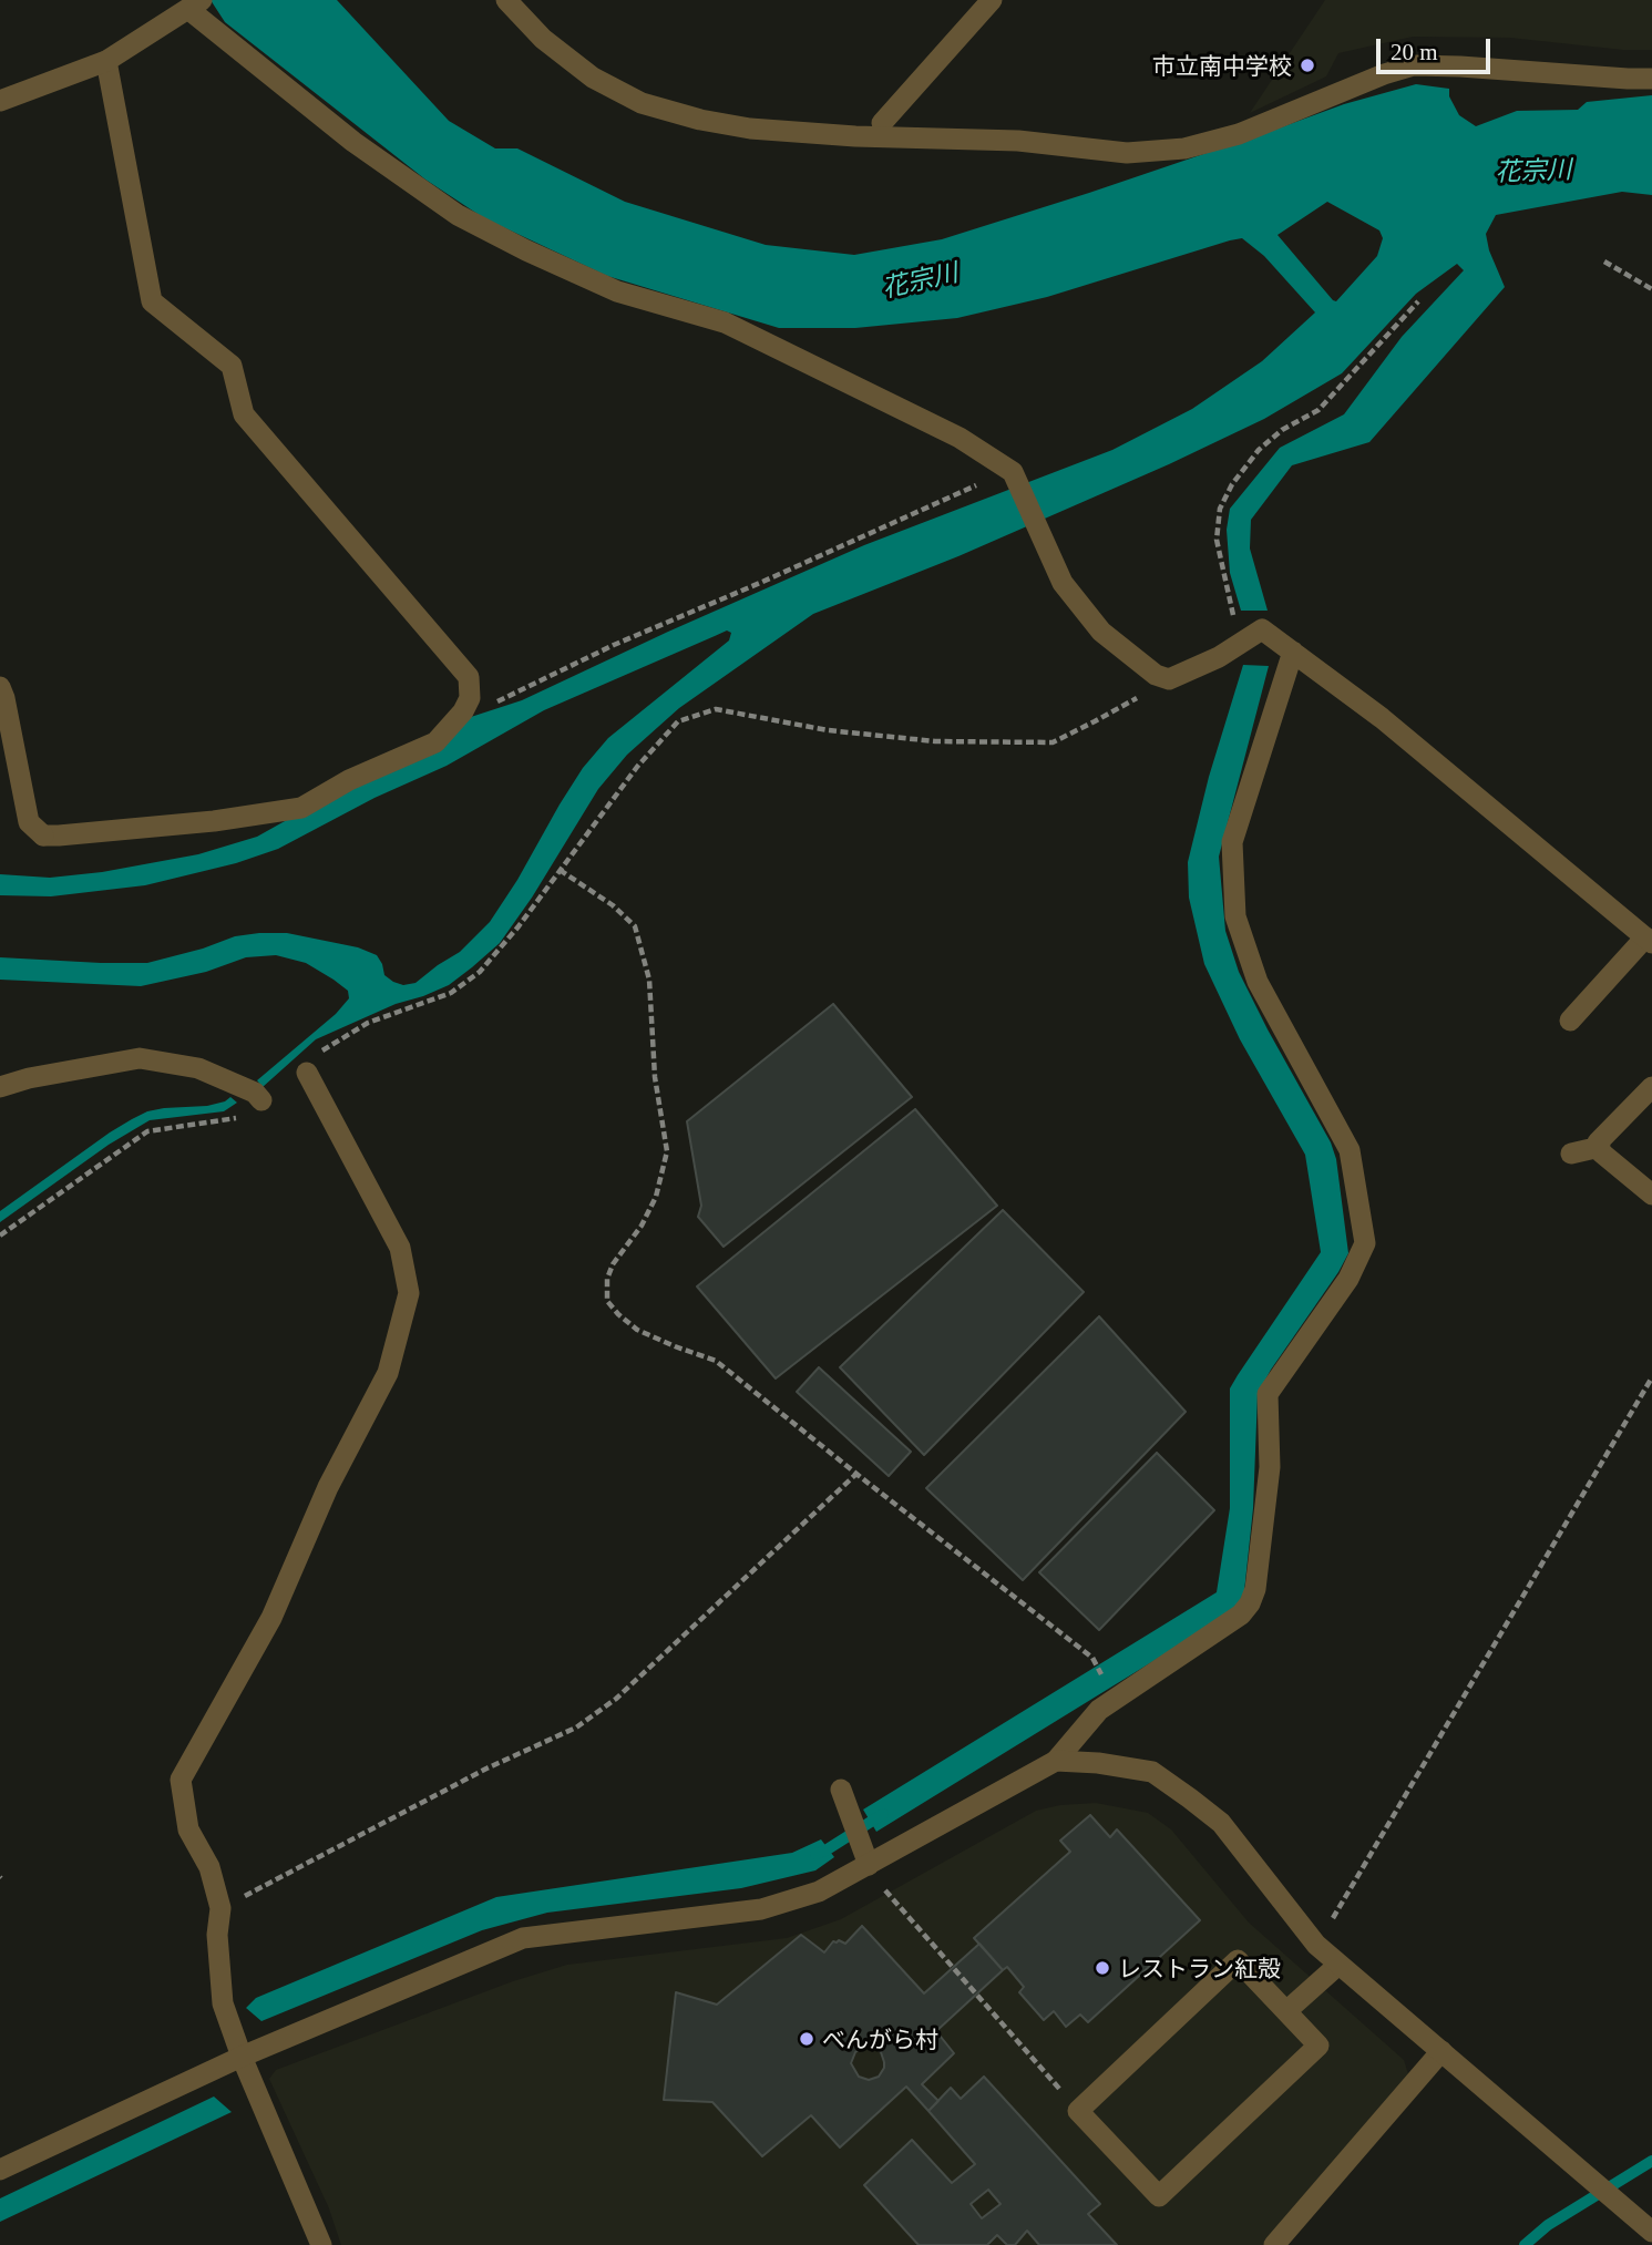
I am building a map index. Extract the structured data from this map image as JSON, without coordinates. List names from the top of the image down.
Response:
{
  "water": ["花宗川"],
  "places": ["市立南中学校", "レストラン紅殻", "べんがら村"],
  "scale_bar": "20 m"
}
